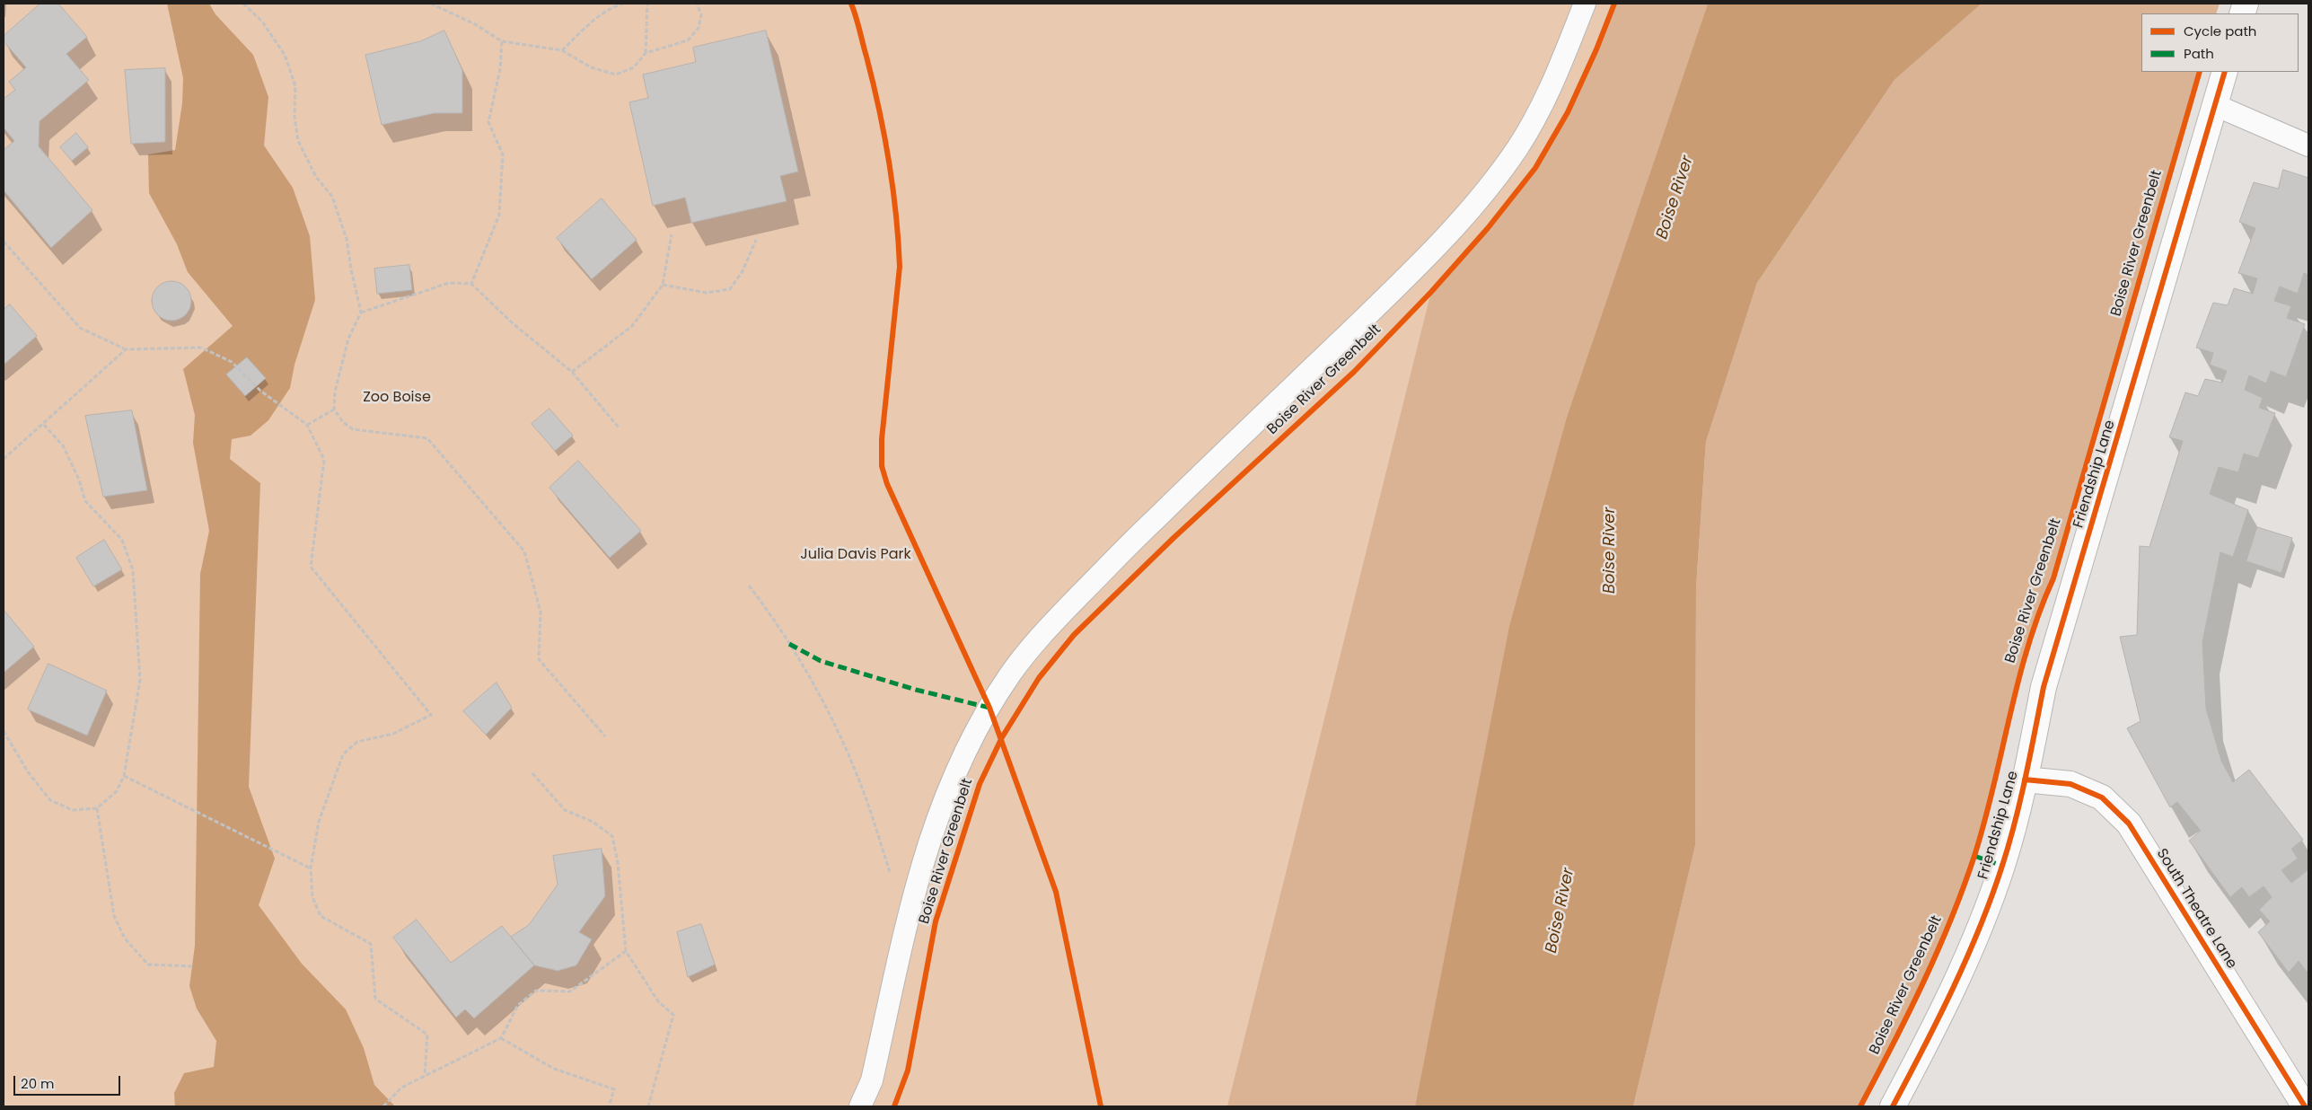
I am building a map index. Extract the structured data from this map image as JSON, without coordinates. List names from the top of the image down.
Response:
{
  "streets": {
    "street": ["Friendship Lane", "South Theatre Lane"],
    "cycle path": ["Boise River Greenbelt"]
  },
  "crossings": [
    ["Friendship Lane", "South Theatre Lane"]
  ],
  "water": ["Boise River"],
  "parks": ["Zoo Boise", "Julia Davis Park"],
  "legend": ["Cycle path", "Path"],
  "scale_bar": "20 m"
}
